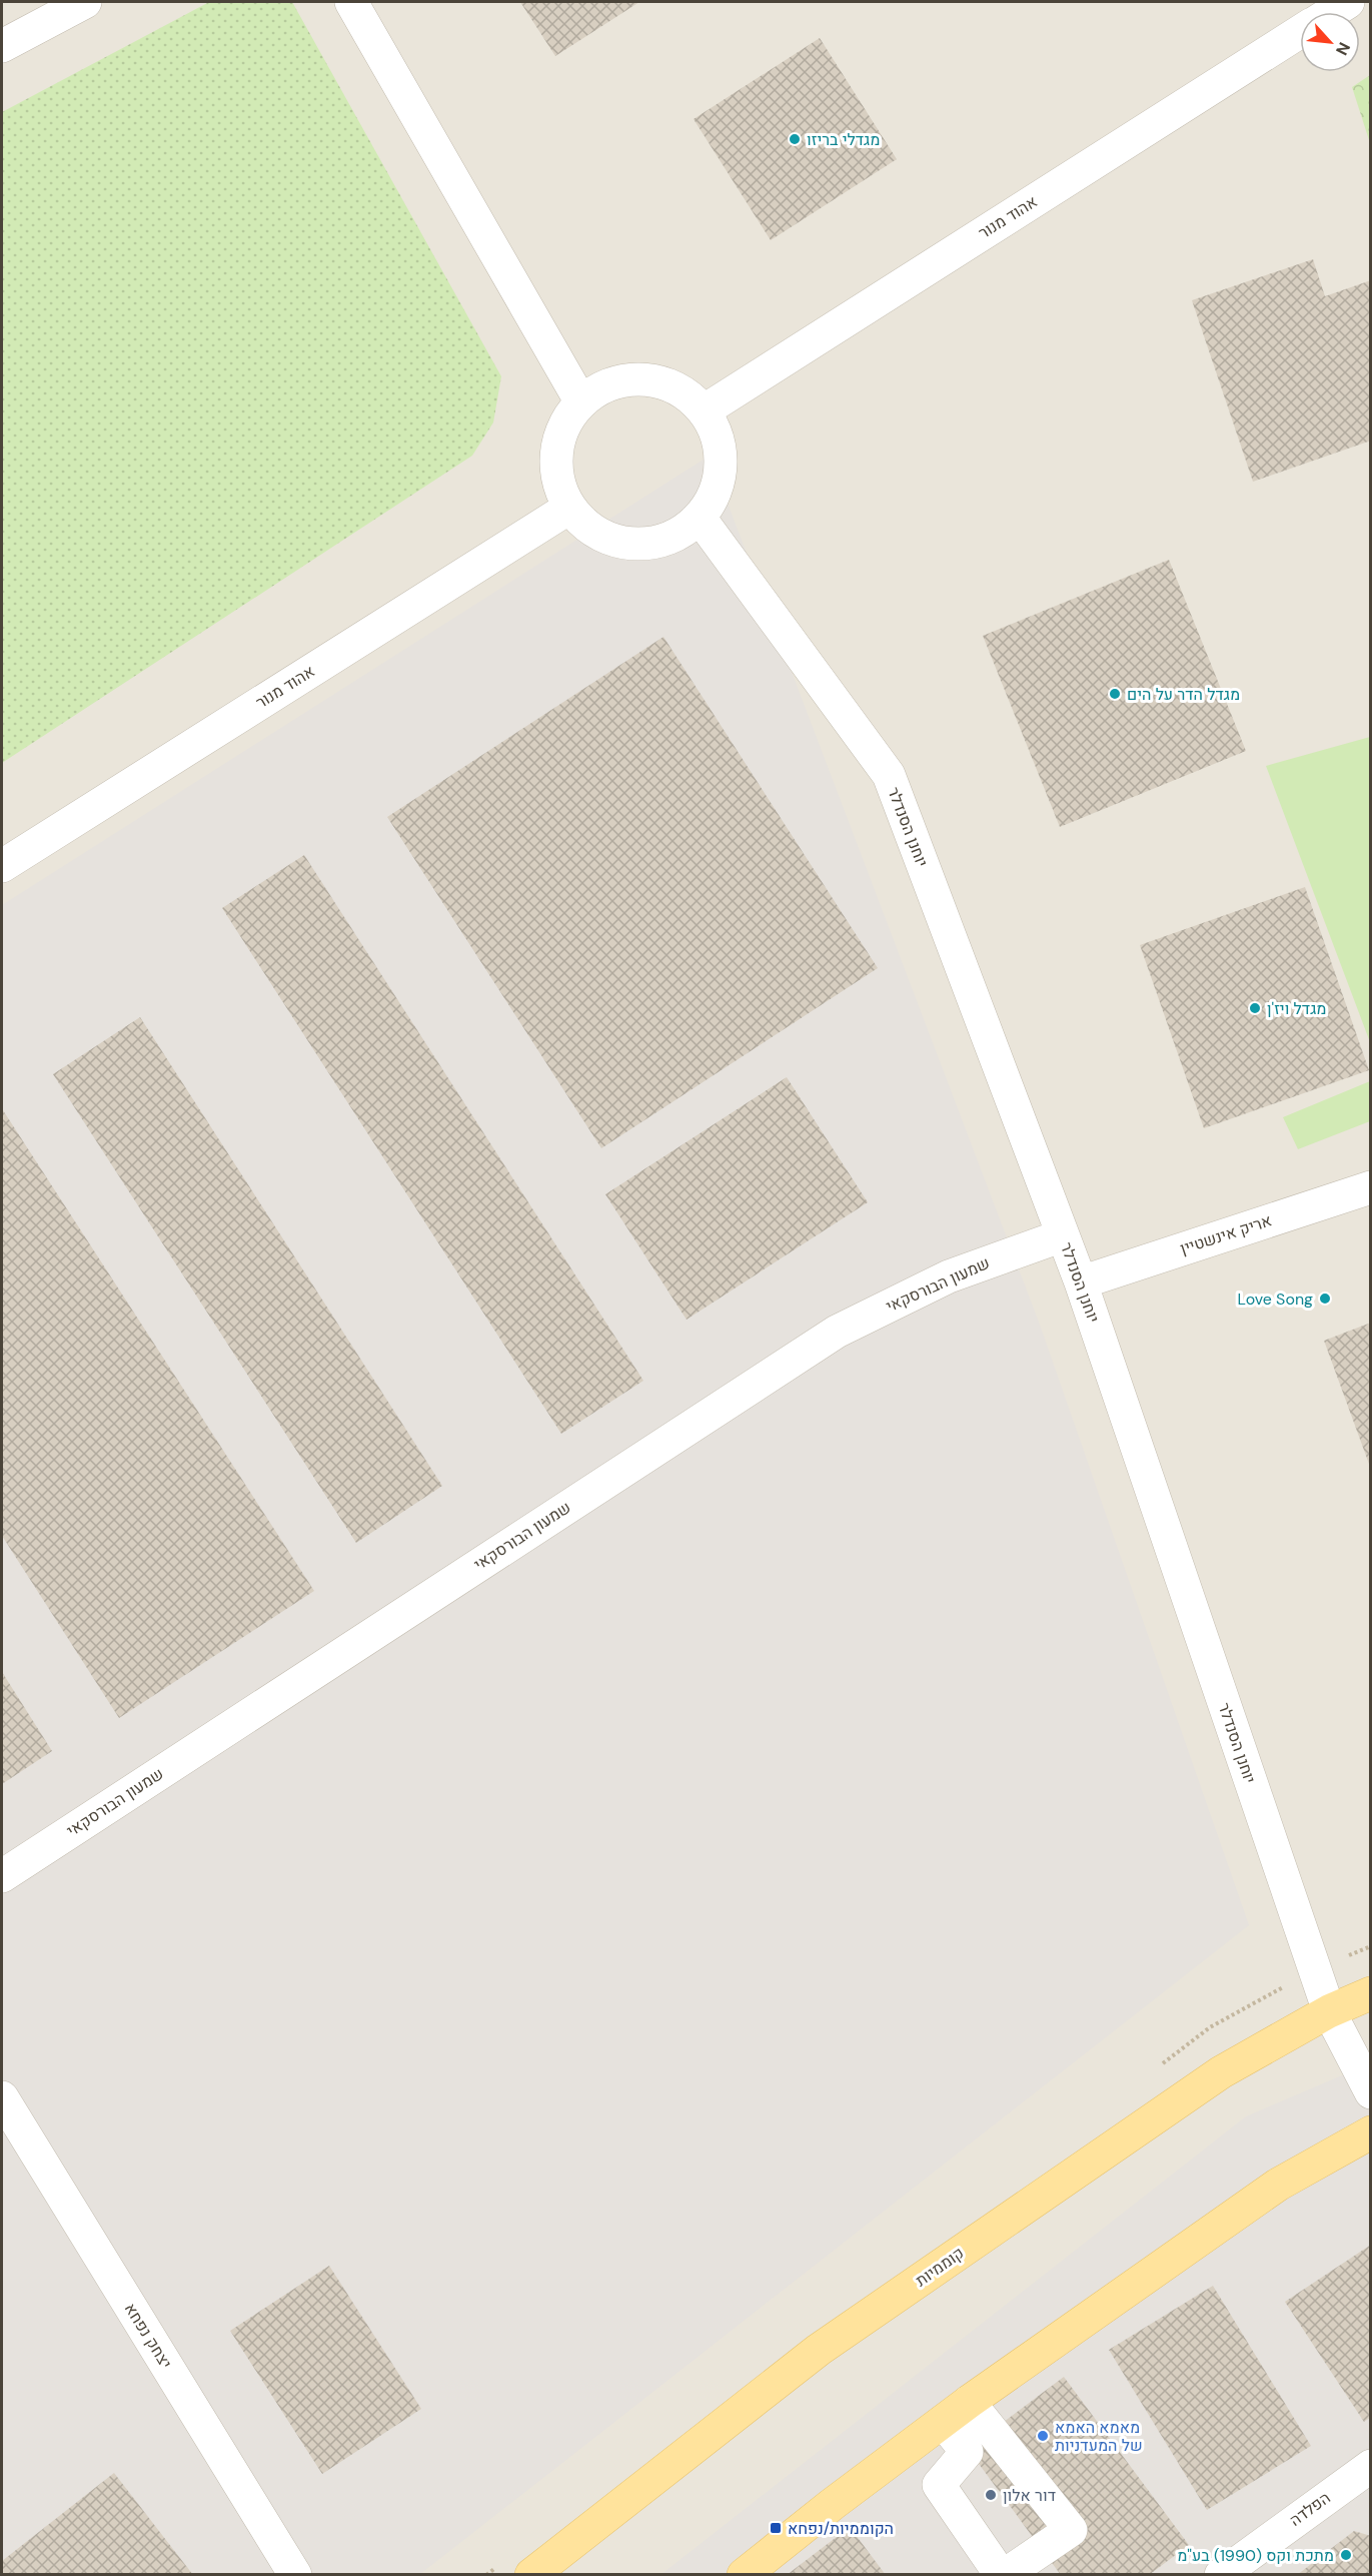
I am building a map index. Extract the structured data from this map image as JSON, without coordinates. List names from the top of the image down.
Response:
{
  "streets": {
    "main road": ["קוממיות"],
    "street": [
      "אהוד מנור",
      "יוחנן הסנדלר",
      "אריק אינשטיין",
      "שמעון הבורסקאי",
      "יצחק נפחא",
      "הפלדה"
    ]
  },
  "crossings": [
    ["אהוד מנור", "יוחנן הסנדלר"],
    ["יוחנן הסנדלר", "אריק אינשטיין"],
    ["יוחנן הסנדלר", "שמעון הבורסקאי"],
    ["יוחנן הסנדלר", "קוממיות"]
  ],
  "places": {
    "other": [
      "מגדלי בריזו",
      "מגדל הדר על הים",
      "מגדל ויז'ן",
      "Love Song",
      "מאמא האמא של המעדניות",
      "דור אלון",
      "מתכת וקס (1990) בע\"מ"
    ],
    "transit": ["הקוממיות/נפחא"]
  },
  "north": "bottom right"
}
